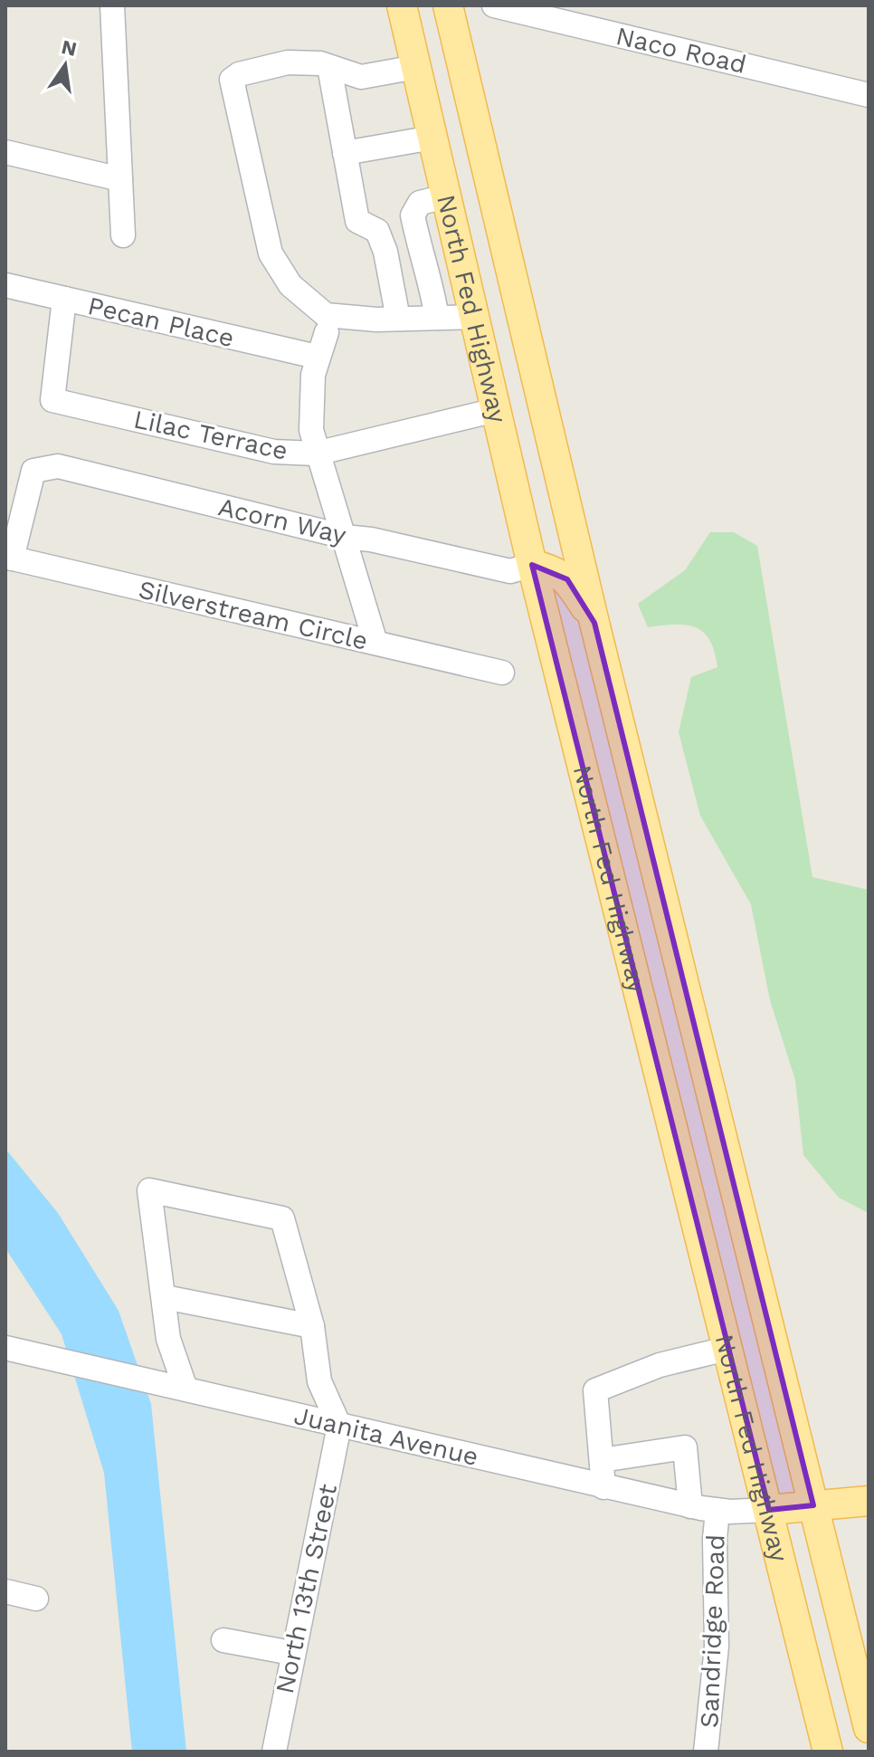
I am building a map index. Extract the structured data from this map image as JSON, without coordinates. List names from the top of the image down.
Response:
{
  "streets": {
    "main road": ["North Fed Highway"],
    "street": [
      "Naco Road",
      "Pecan Place",
      "Lilac Terrace",
      "Acorn Way",
      "Silverstream Circle",
      "Juanita Avenue",
      "North 13th Street",
      "Sandridge Road"
    ]
  },
  "crossings": [
    ["North Fed Highway", "Lilac Terrace"],
    ["North Fed Highway", "Acorn Way"],
    ["North Fed Highway", "Juanita Avenue"],
    ["Pecan Place", "Lilac Terrace"],
    ["Acorn Way", "Silverstream Circle"],
    ["Juanita Avenue", "North 13th Street"],
    ["Juanita Avenue", "Sandridge Road"]
  ],
  "north": "top"
}
